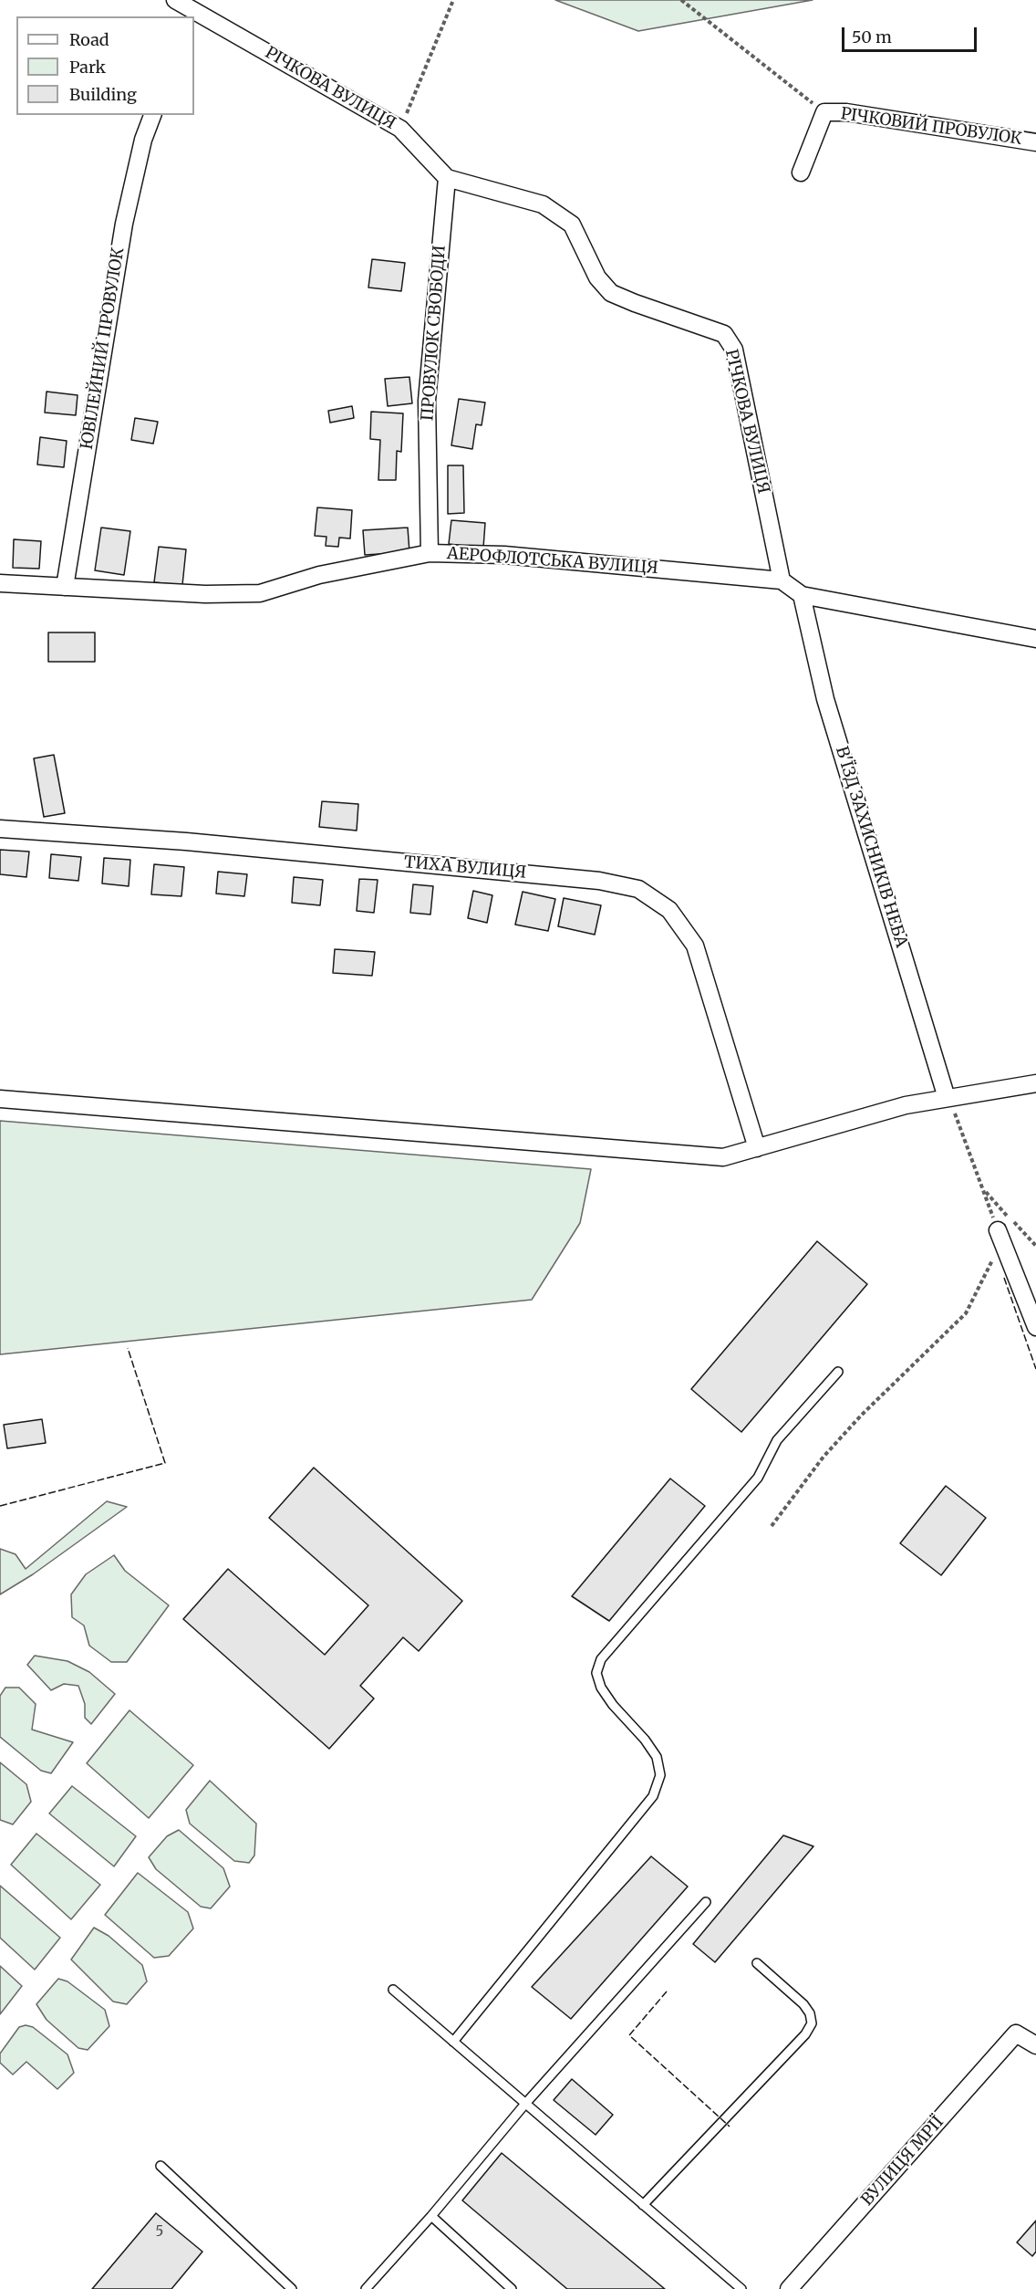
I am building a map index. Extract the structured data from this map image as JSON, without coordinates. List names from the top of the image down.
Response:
{
  "streets": {
    "street": [
      "РІЧКОВА ВУЛИЦЯ",
      "РІЧКОВИЙ ПРОВУЛОК",
      "ПРОВУЛОК СВОБОДИ",
      "ЮВІЛЕЙНИЙ ПРОВУЛОК",
      "АЕРОФЛОТСЬКА ВУЛИЦЯ",
      "В'ЇЗД ЗАХИСНИКІВ НЕБА",
      "ТИХА ВУЛИЦЯ",
      "ВУЛИЦЯ МРІЇ"
    ]
  },
  "crossings": [
    ["РІЧКОВА ВУЛИЦЯ", "ПРОВУЛОК СВОБОДИ"],
    ["РІЧКОВА ВУЛИЦЯ", "АЕРОФЛОТСЬКА ВУЛИЦЯ"],
    ["ПРОВУЛОК СВОБОДИ", "АЕРОФЛОТСЬКА ВУЛИЦЯ"],
    ["ЮВІЛЕЙНИЙ ПРОВУЛОК", "АЕРОФЛОТСЬКА ВУЛИЦЯ"],
    ["АЕРОФЛОТСЬКА ВУЛИЦЯ", "В'ЇЗД ЗАХИСНИКІВ НЕБА"]
  ],
  "house_numbers": ["5"],
  "legend": ["Road", "Park", "Building"],
  "scale_bar": "50 m"
}
